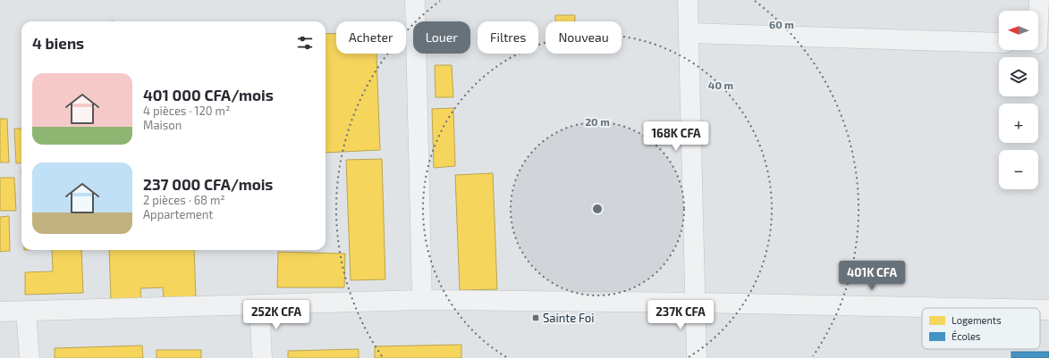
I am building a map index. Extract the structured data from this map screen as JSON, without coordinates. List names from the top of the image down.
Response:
{
  "places": {
    "transit": ["Sainte Foi"]
  },
  "legend": ["Logements", "Écoles"],
  "north": "left",
  "page": {
    "map_buttons": ["+", "−"],
    "chip": [
      "Acheter",
      "Louer",
      "Filtres",
      "Nouveau"
    ],
    "heading": "4 biens",
    "list": [
      {
        "name": "401 000 CFA/mois",
        "note": "4 pièces · 120 m² · Maison"
      },
      {
        "name": "237 000 CFA/mois",
        "note": "2 pièces · 68 m² · Appartement"
      }
    ],
    "price": [
      "168K CFA",
      "401K CFA",
      "252K CFA",
      "237K CFA"
    ]
  },
  "rings": ["60 m", "40 m", "20 m"]
}
